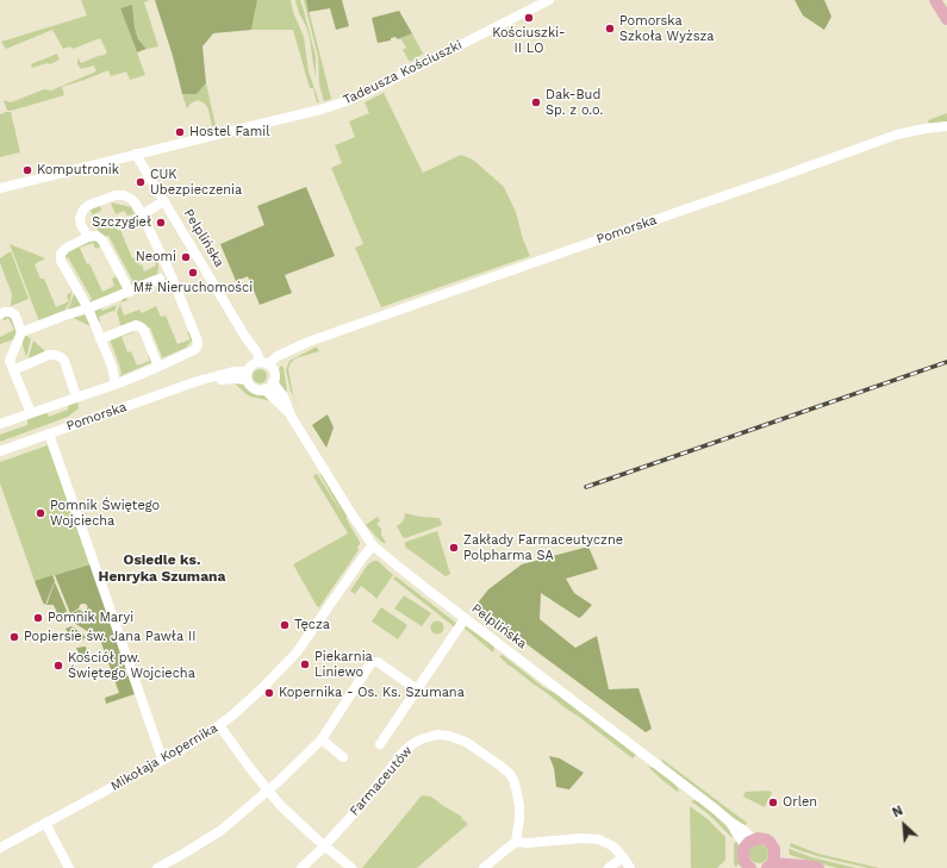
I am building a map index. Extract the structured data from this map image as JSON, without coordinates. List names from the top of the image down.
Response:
{
  "streets": {
    "street": [
      "Tadeusza Kościuszki",
      "Pomorska",
      "Pelplińska",
      "Mikołaja Kopernika",
      "Farmaceutów"
    ]
  },
  "crossings": [
    ["Tadeusza Kościuszki", "Pelplińska"],
    ["Pomorska", "Pelplińska"],
    ["Pelplińska", "Mikołaja Kopernika"]
  ],
  "districts": ["Osiedle ks. Henryka Szumana"],
  "places": [
    "Kościuszki- II LO",
    "Pomorska Szkoła Wyższa",
    "Dak-Bud Sp. z o.o.",
    "Hostel Famil",
    "Komputronik",
    "CUK Ubezpieczenia",
    "Szczygieł",
    "Neomi",
    "M# Nieruchomości",
    "Pomnik Świętego Wojciecha",
    "Zakłady Farmaceutyczne Polpharma SA",
    "Pomnik Maryi",
    "Tęcza",
    "Popiersie św. Jana Pawła II",
    "Piekarnia Liniewo",
    "Kościół pw. Świętego Wojciecha",
    "Kopernika - Os. Ks. Szumana",
    "Orlen"
  ],
  "north": "top left"
}
